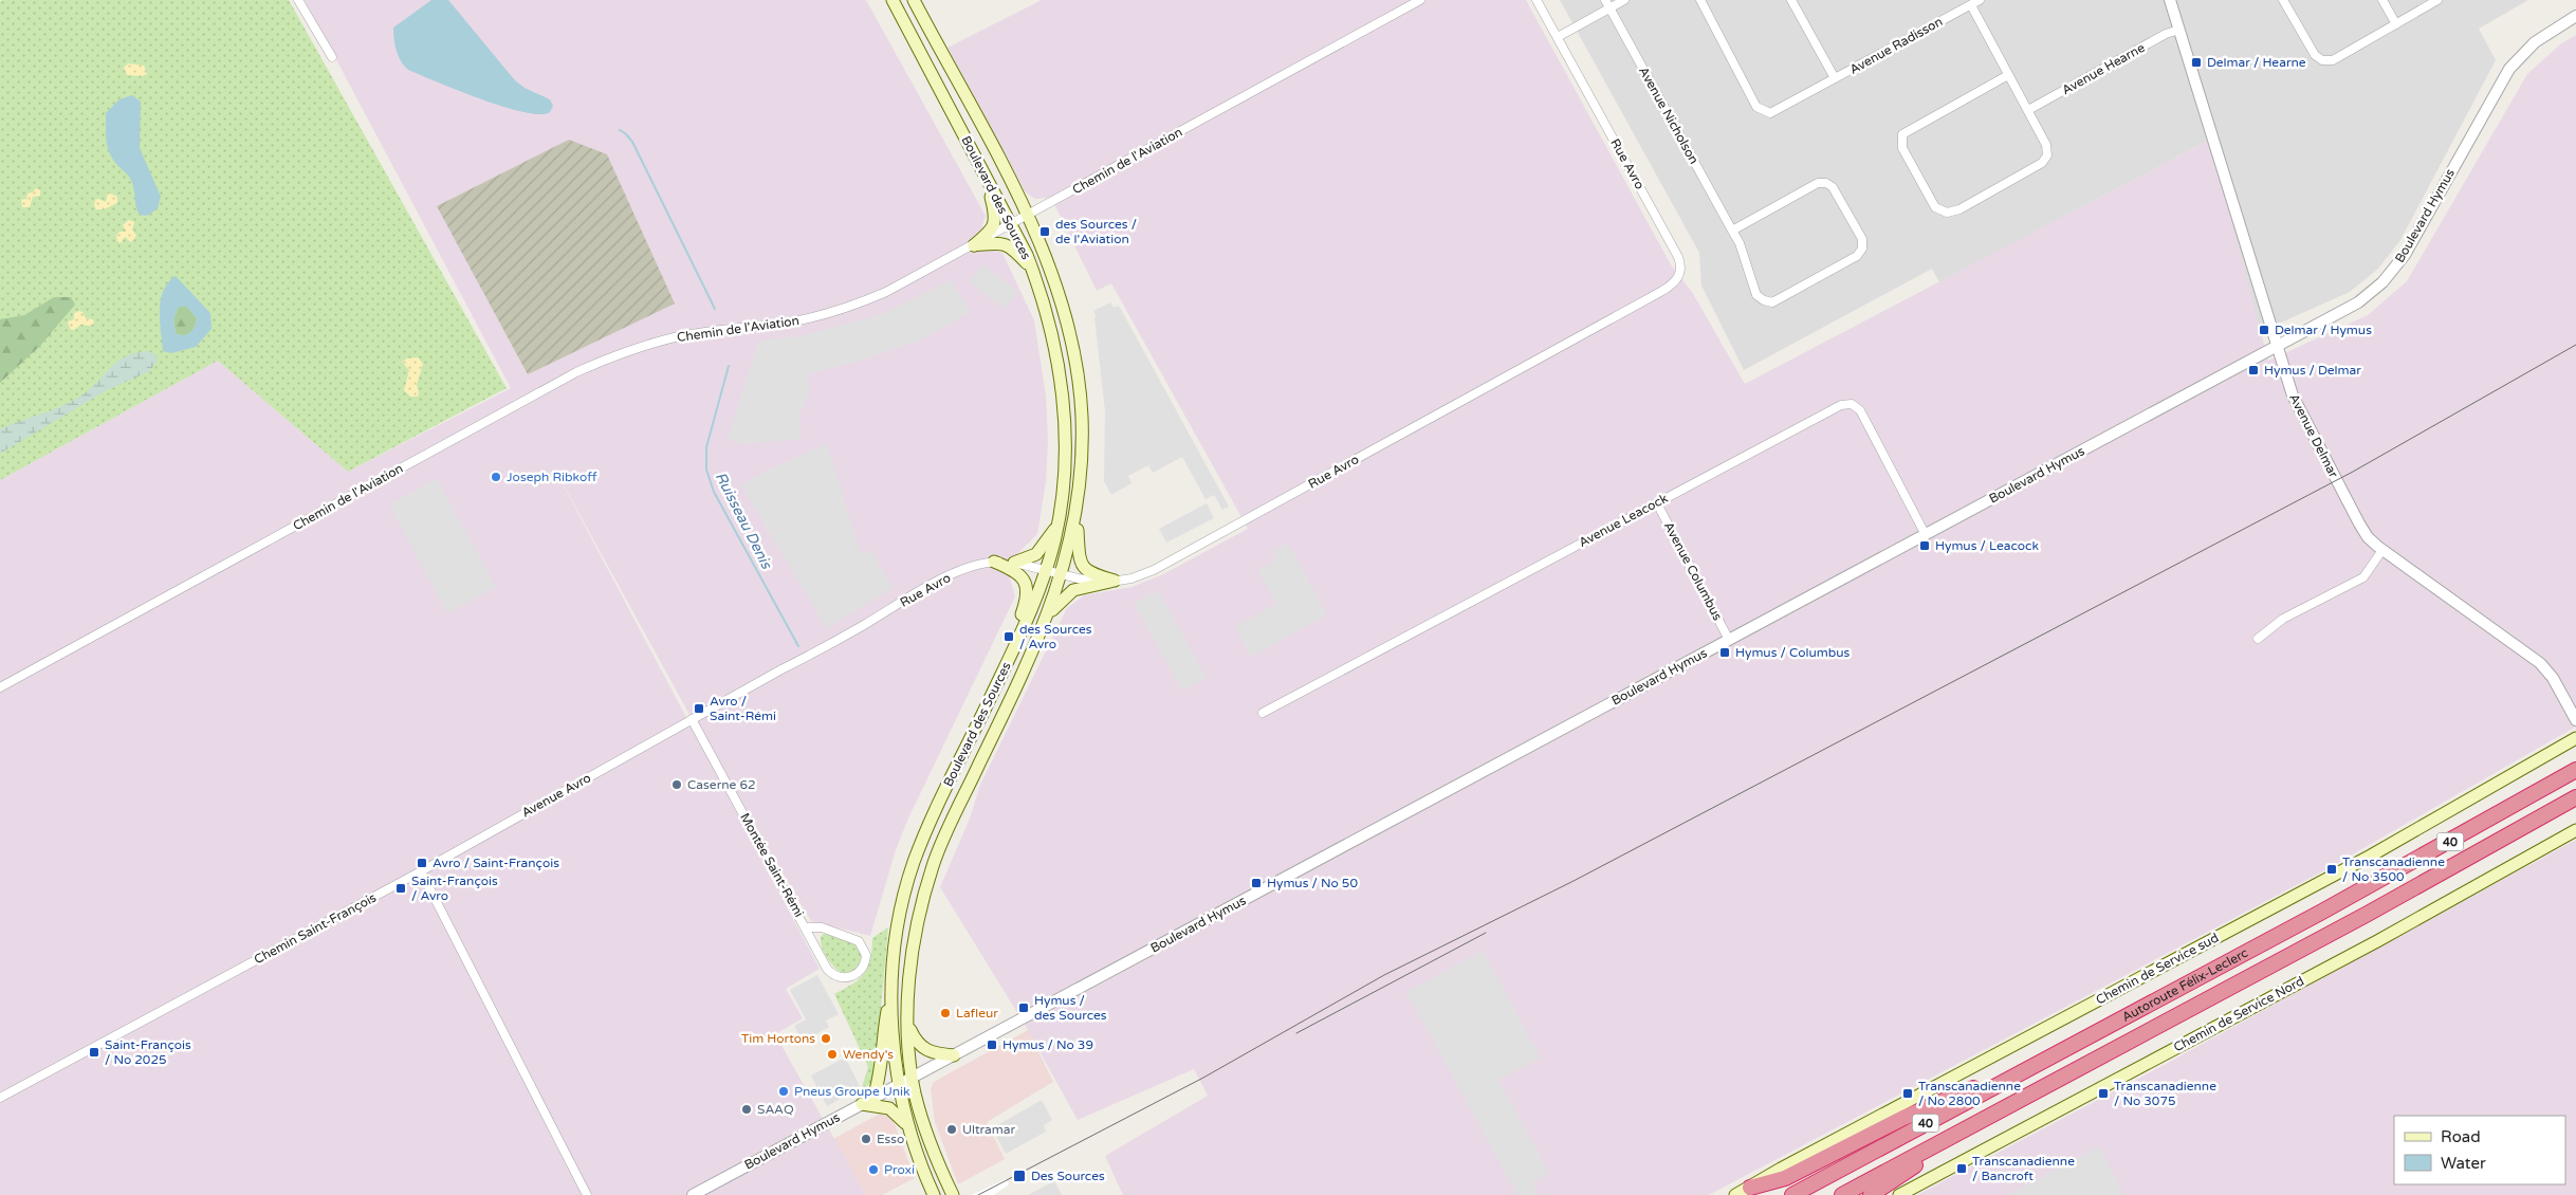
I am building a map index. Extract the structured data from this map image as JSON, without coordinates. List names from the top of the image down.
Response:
{
  "streets": {
    "highway": ["40", "Autoroute Félix-Leclerc"],
    "main road": ["Boulevard des Sources", "Chemin de Service sud", "Chemin de Service Nord"],
    "street": [
      "Avenue Radisson",
      "Avenue Hearne",
      "Avenue Nicholson",
      "Chemin de l'Aviation",
      "Rue Avro",
      "Boulevard Hymus",
      "Avenue Delmar",
      "Avenue Leacock",
      "Avenue Columbus",
      "Avenue Avro",
      "Montée Saint-Rémi",
      "Chemin Saint-François"
    ]
  },
  "crossings": [
    ["Avenue Hearne", "Avenue Delmar"],
    ["Chemin de l'Aviation", "Boulevard des Sources"],
    ["Rue Avro", "Boulevard des Sources"],
    ["Rue Avro", "Avenue Avro"],
    ["Rue Avro", "Montée Saint-Rémi"],
    ["Boulevard des Sources", "Boulevard Hymus"],
    ["Boulevard Hymus", "Avenue Delmar"],
    ["Boulevard Hymus", "Avenue Leacock"],
    ["Boulevard Hymus", "Avenue Columbus"],
    ["Avenue Leacock", "Avenue Columbus"],
    ["Avenue Avro", "Montée Saint-Rémi"],
    ["Avenue Avro", "Chemin Saint-François"]
  ],
  "water": ["Ruisseau Denis"],
  "places": {
    "transit": [
      "Delmar / Hearne",
      "des Sources / de l'Aviation",
      "Delmar / Hymus",
      "Hymus / Delmar",
      "Hymus / Leacock",
      "des Sources / Avro",
      "Hymus / Columbus",
      "Avro / Saint-Rémi",
      "Avro / Saint-François",
      "Transcanadienne / No 3500",
      "Hymus / No 50",
      "Saint-François / Avro",
      "Hymus / des Sources",
      "Hymus / No 39",
      "Saint-François / No 2025",
      "Transcanadienne / No 2800",
      "Transcanadienne / No 3075",
      "Transcanadienne / Bancroft",
      "Des Sources"
    ],
    "other": [
      "Joseph Ribkoff",
      "Caserne 62",
      "Lafleur",
      "Tim Hortons",
      "Wendy's",
      "Pneus Groupe Unik",
      "SAAQ",
      "Ultramar",
      "Esso",
      "Proxi"
    ]
  },
  "legend": ["Road", "Water"]
}
